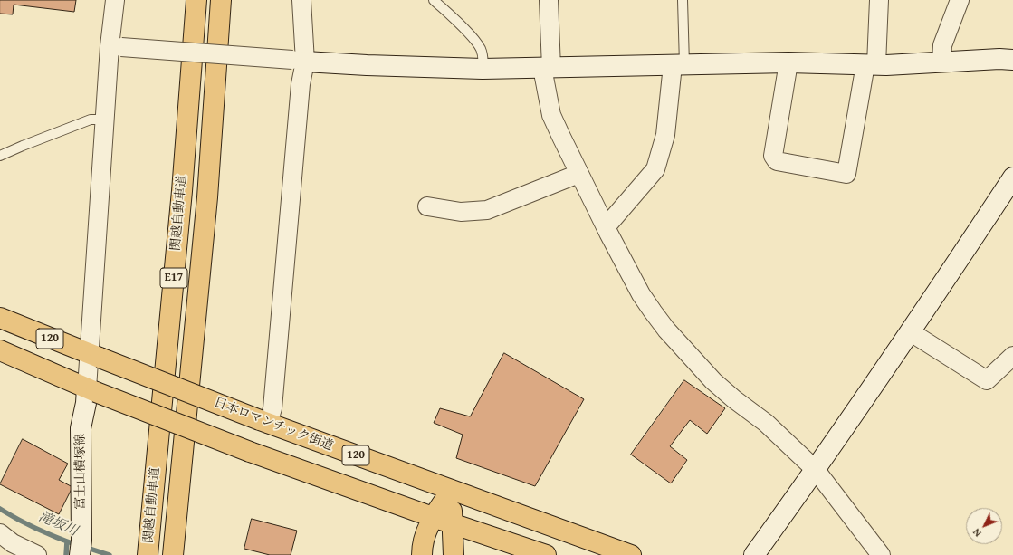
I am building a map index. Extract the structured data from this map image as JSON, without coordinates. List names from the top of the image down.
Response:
{
  "streets": {
    "highway": [
      "関越自動車道",
      "E17",
      "120",
      "日本ロマンチック街道"
    ],
    "street": ["富士山横塚線"]
  },
  "crossings": [
    ["120", "富士山横塚線"]
  ],
  "water": ["滝坂川"],
  "north": "bottom left"
}
